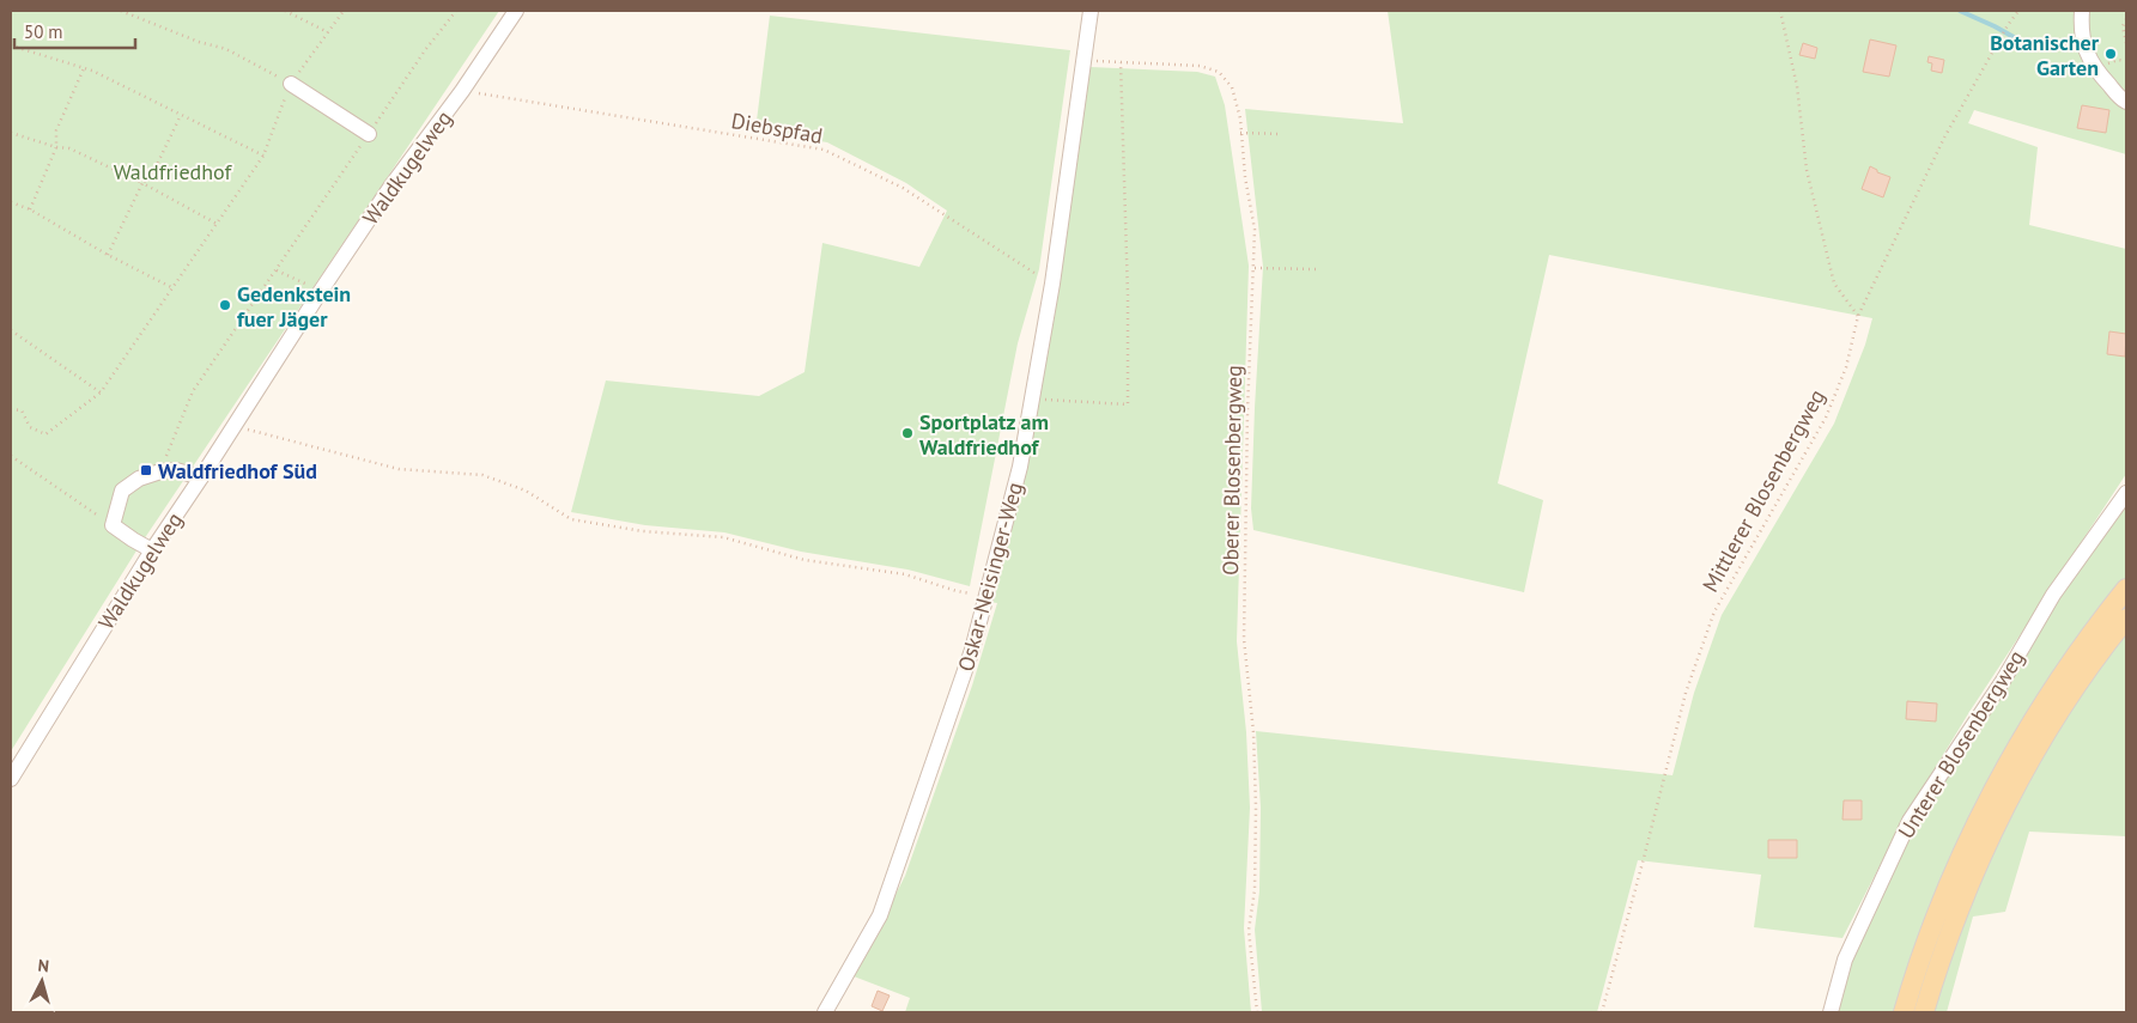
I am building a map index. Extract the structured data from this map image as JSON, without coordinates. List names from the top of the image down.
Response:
{
  "streets": {
    "street": ["Waldkugelweg", "Oskar-Neisinger-Weg", "Unterer Blosenbergweg"],
    "path": ["Diebspfad", "Oberer Blosenbergweg", "Mittlerer Blosenbergweg"]
  },
  "crossings": [
    ["Diebspfad", "Waldkugelweg"],
    ["Diebspfad", "Oskar-Neisinger-Weg"],
    ["Oberer Blosenbergweg", "Oskar-Neisinger-Weg"]
  ],
  "parks": ["Waldfriedhof"],
  "places": {
    "other": ["Botanischer Garten", "Gedenkstein fuer Jäger", "Sportplatz am Waldfriedhof"],
    "transit": ["Waldfriedhof Süd"]
  },
  "scale_bar": "50 m",
  "north": "top"
}
